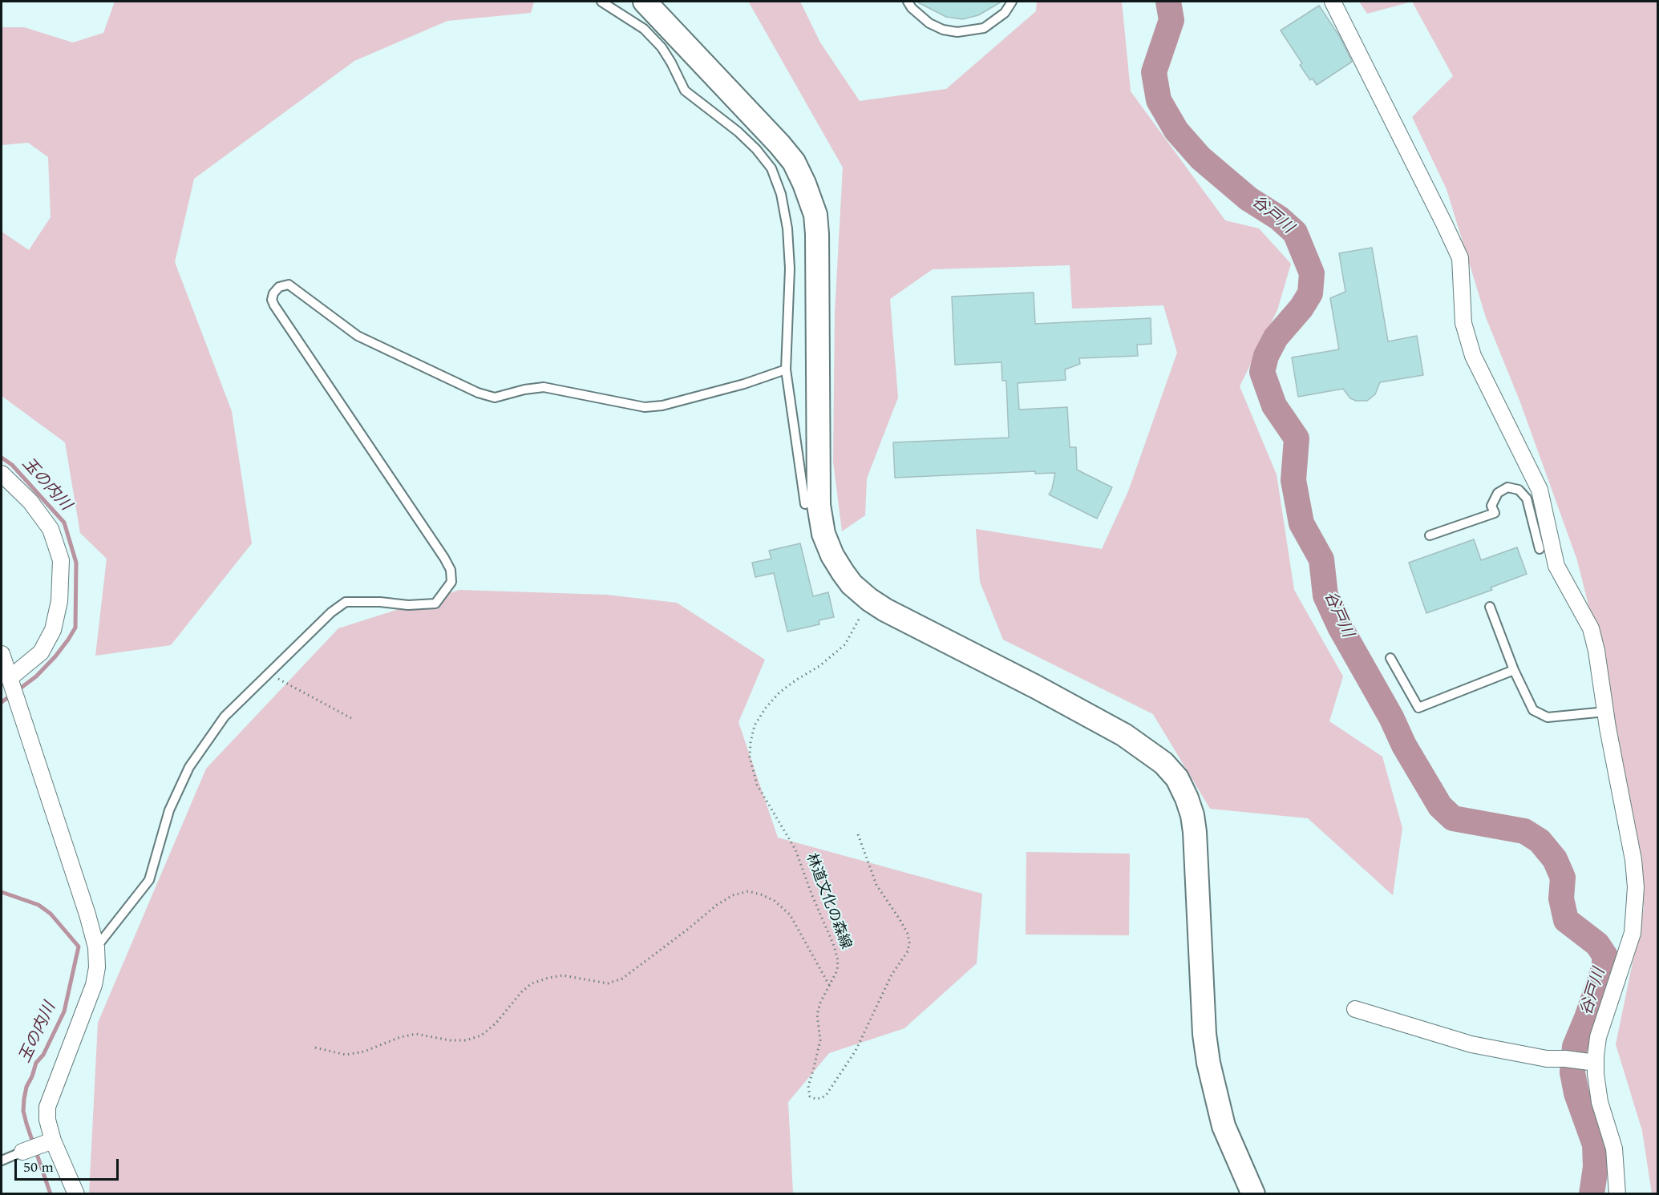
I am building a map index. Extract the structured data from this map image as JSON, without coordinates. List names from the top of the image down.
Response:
{
  "streets": {
    "path": ["林道文化の森線"]
  },
  "water": ["谷戸川", "玉の内川"],
  "scale_bar": "50 m"
}
